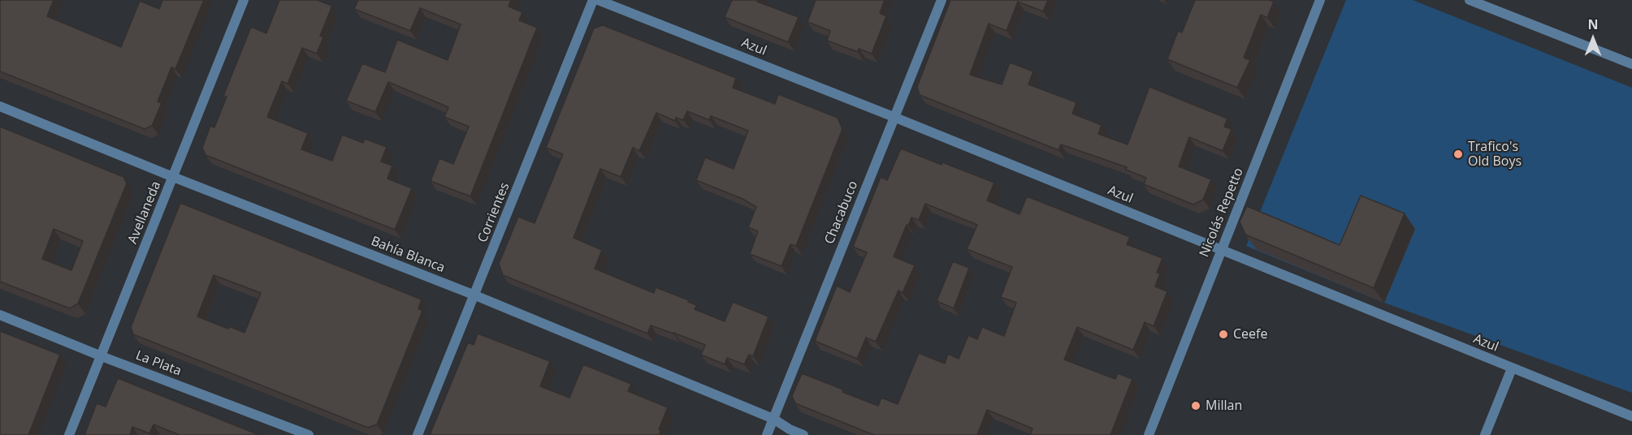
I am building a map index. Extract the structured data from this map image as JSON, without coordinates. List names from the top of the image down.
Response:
{
  "streets": {
    "street": [
      "Azul",
      "Avellaneda",
      "Corrientes",
      "Chacabuco",
      "Nicolás Repetto",
      "Bahía Blanca",
      "La Plata"
    ]
  },
  "crossings": [
    ["Azul", "Chacabuco"],
    ["Azul", "Nicolás Repetto"],
    ["Avellaneda", "Bahía Blanca"],
    ["Avellaneda", "La Plata"],
    ["Corrientes", "Bahía Blanca"],
    ["Chacabuco", "Bahía Blanca"]
  ],
  "places": ["Trafico's Old Boys", "Ceefe", "Millan"],
  "north": "top"
}
